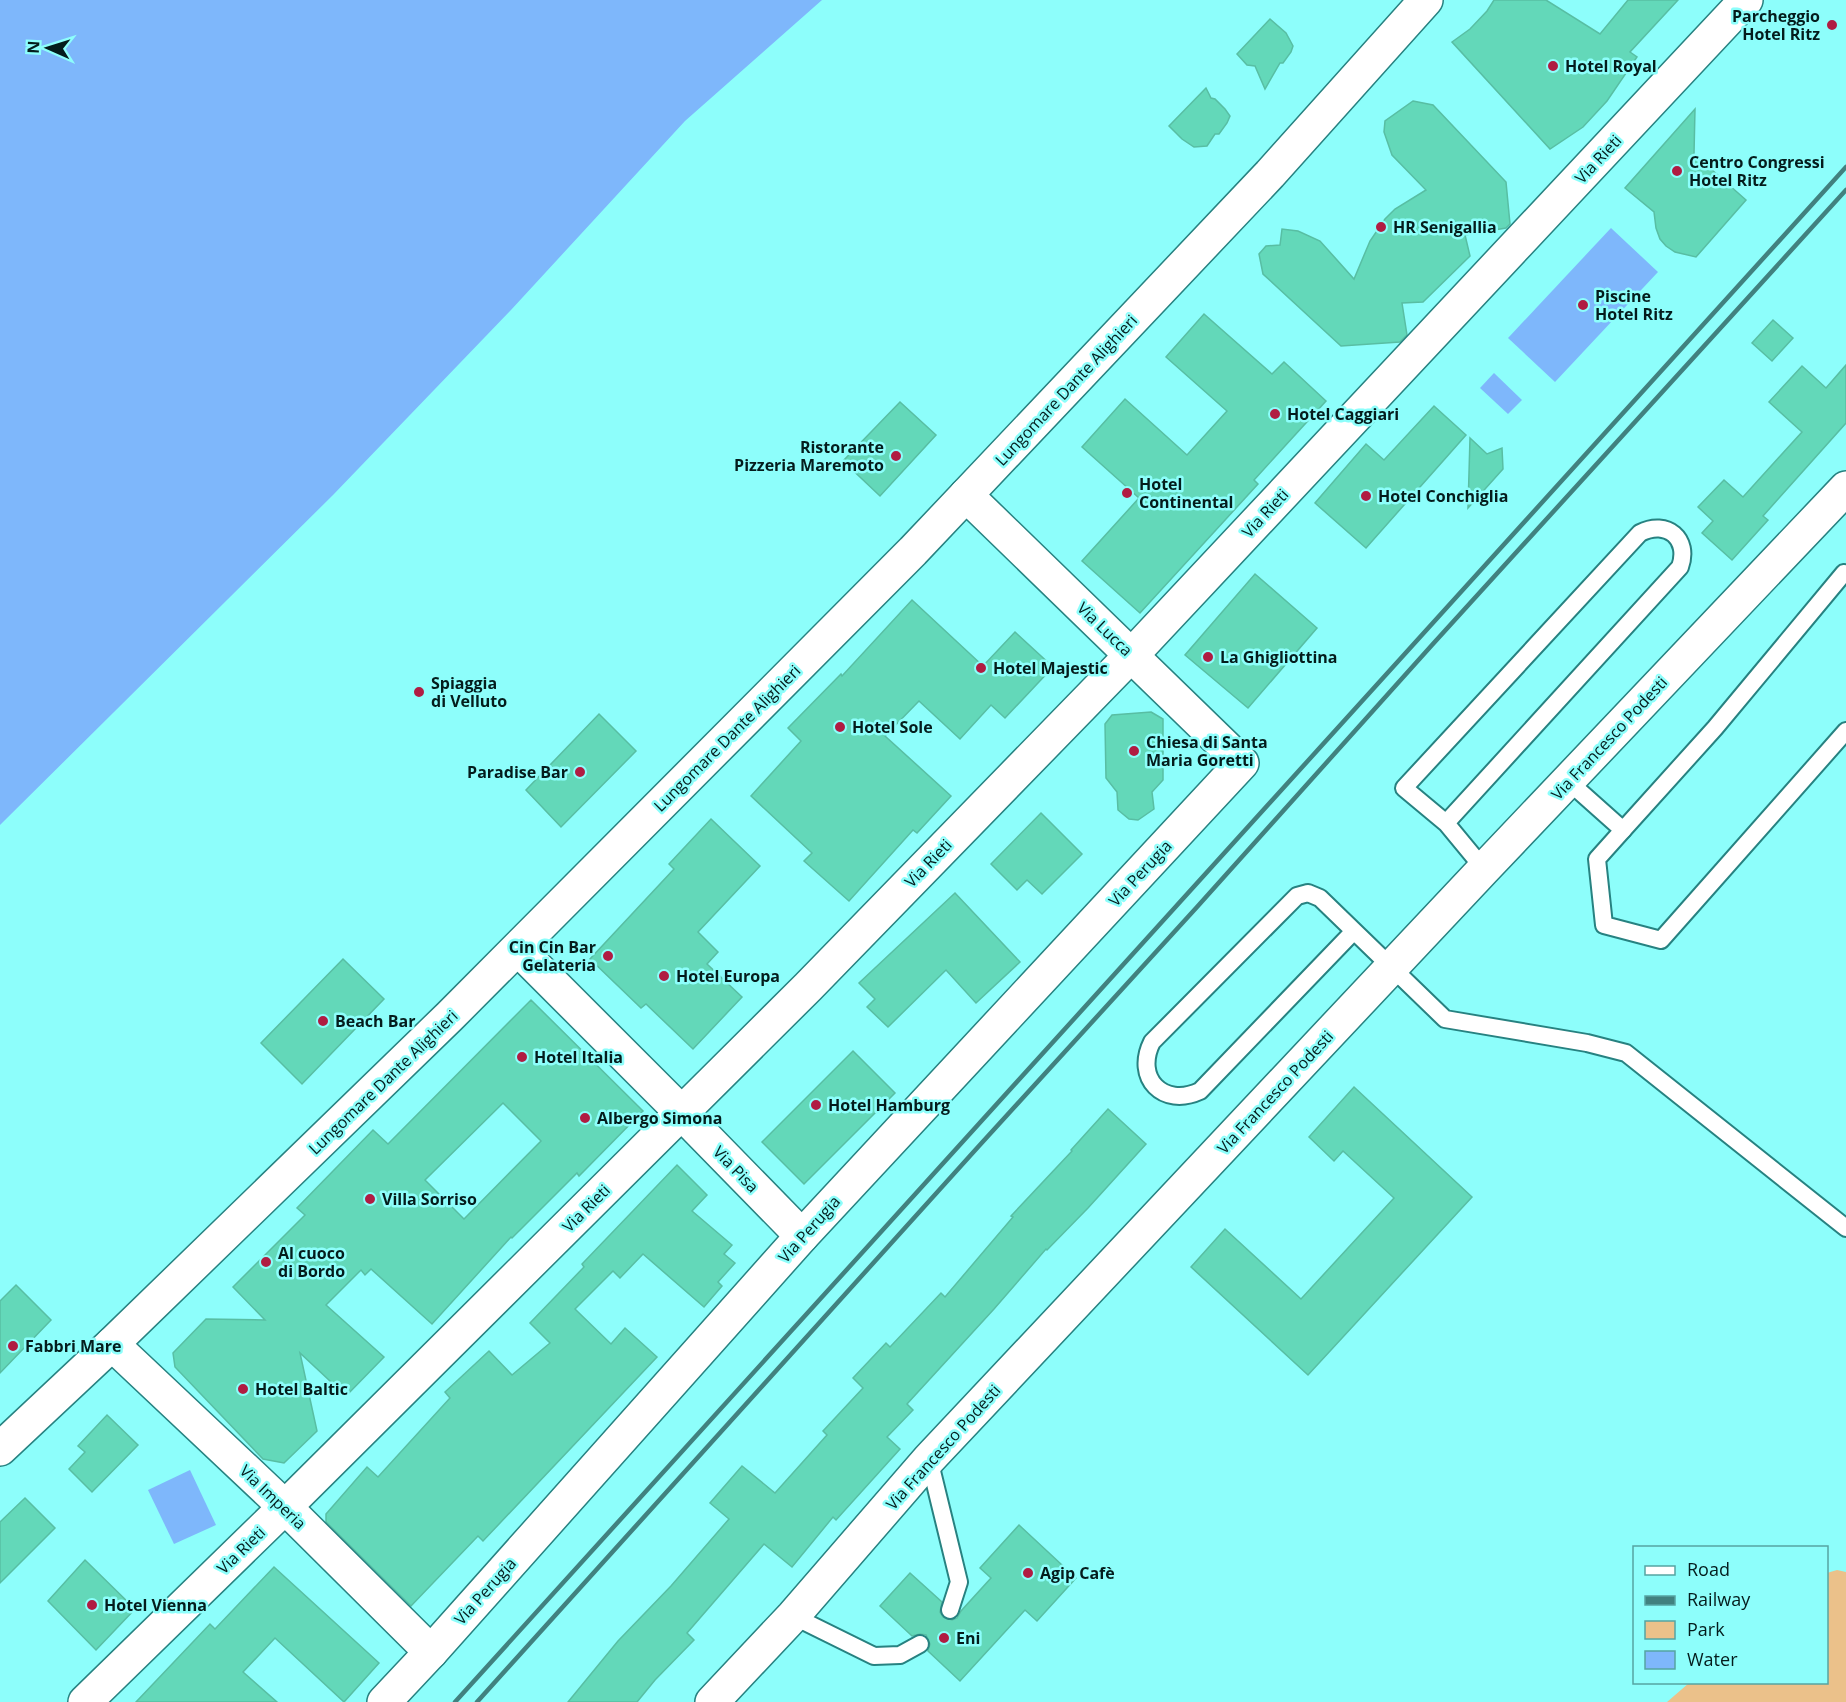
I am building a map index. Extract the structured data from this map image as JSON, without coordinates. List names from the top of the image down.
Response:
{
  "streets": {
    "street": [
      "Via Rieti",
      "Lungomare Dante Alighieri",
      "Via Lucca",
      "Via Francesco Podesti",
      "Via Perugia",
      "Via Pisa",
      "Via Imperia"
    ]
  },
  "crossings": [
    ["Via Rieti", "Via Lucca"],
    ["Via Rieti", "Via Pisa"],
    ["Via Rieti", "Via Imperia"],
    ["Lungomare Dante Alighieri", "Via Lucca"],
    ["Lungomare Dante Alighieri", "Via Pisa"],
    ["Lungomare Dante Alighieri", "Via Imperia"],
    ["Via Lucca", "Via Perugia"],
    ["Via Perugia", "Via Pisa"],
    ["Via Perugia", "Via Imperia"]
  ],
  "places": [
    "Parcheggio Hotel Ritz",
    "Hotel Royal",
    "Centro Congressi Hotel Ritz",
    "HR Senigallia",
    "Piscine Hotel Ritz",
    "Hotel Caggiari",
    "Ristorante Pizzeria Maremoto",
    "Hotel Continental",
    "Hotel Conchiglia",
    "La Ghigliottina",
    "Hotel Majestic",
    "Spiaggia di Velluto",
    "Hotel Sole",
    "Chiesa di Santa Maria Goretti",
    "Paradise Bar",
    "Cin Cin Bar Gelateria",
    "Hotel Europa",
    "Beach Bar",
    "Hotel Italia",
    "Hotel Hamburg",
    "Albergo Simona",
    "Villa Sorriso",
    "Al cuoco di Bordo",
    "Fabbri Mare",
    "Hotel Baltic",
    "Agip Cafè",
    "Hotel Vienna",
    "Eni"
  ],
  "legend": [
    "Road",
    "Railway",
    "Park",
    "Water"
  ],
  "north": "left"
}
